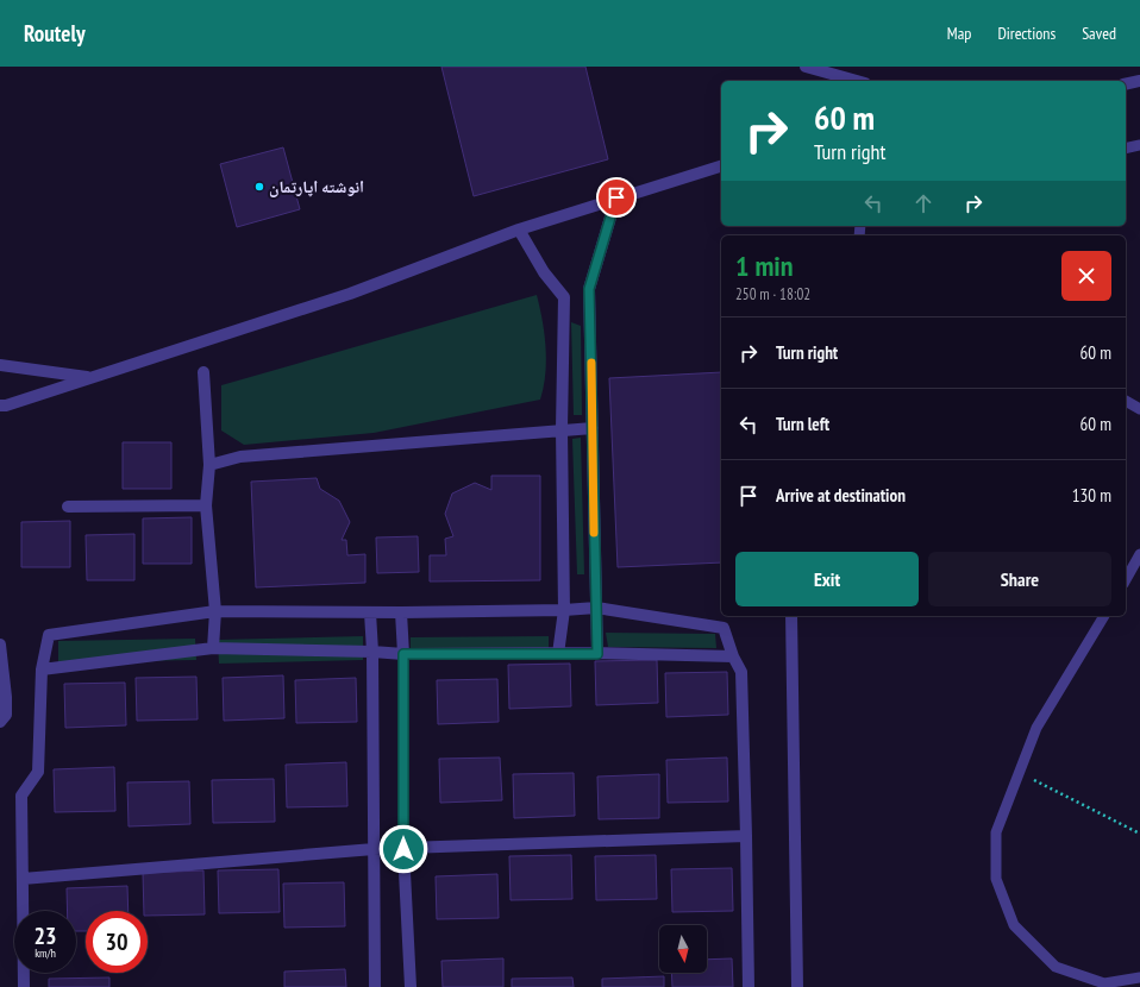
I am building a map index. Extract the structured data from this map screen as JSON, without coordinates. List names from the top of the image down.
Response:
{
  "places": ["انوشته اپارتمان"],
  "north": "bottom",
  "page": {
    "header": "Routely",
    "nav": ["Map", "Directions", "Saved"],
    "turn": ["60 m", "Turn right"],
    "heading": ["1 min", "250 m · 18:02"],
    "list": [
      {
        "name": "Turn right",
        "value": "60 m"
      },
      {
        "name": "Turn left",
        "value": "60 m"
      },
      {
        "name": "Arrive at destination",
        "value": "130 m"
      }
    ],
    "buttons": ["Exit", "Share"],
    "speed": "23 km/h",
    "limit": "30"
  }
}
